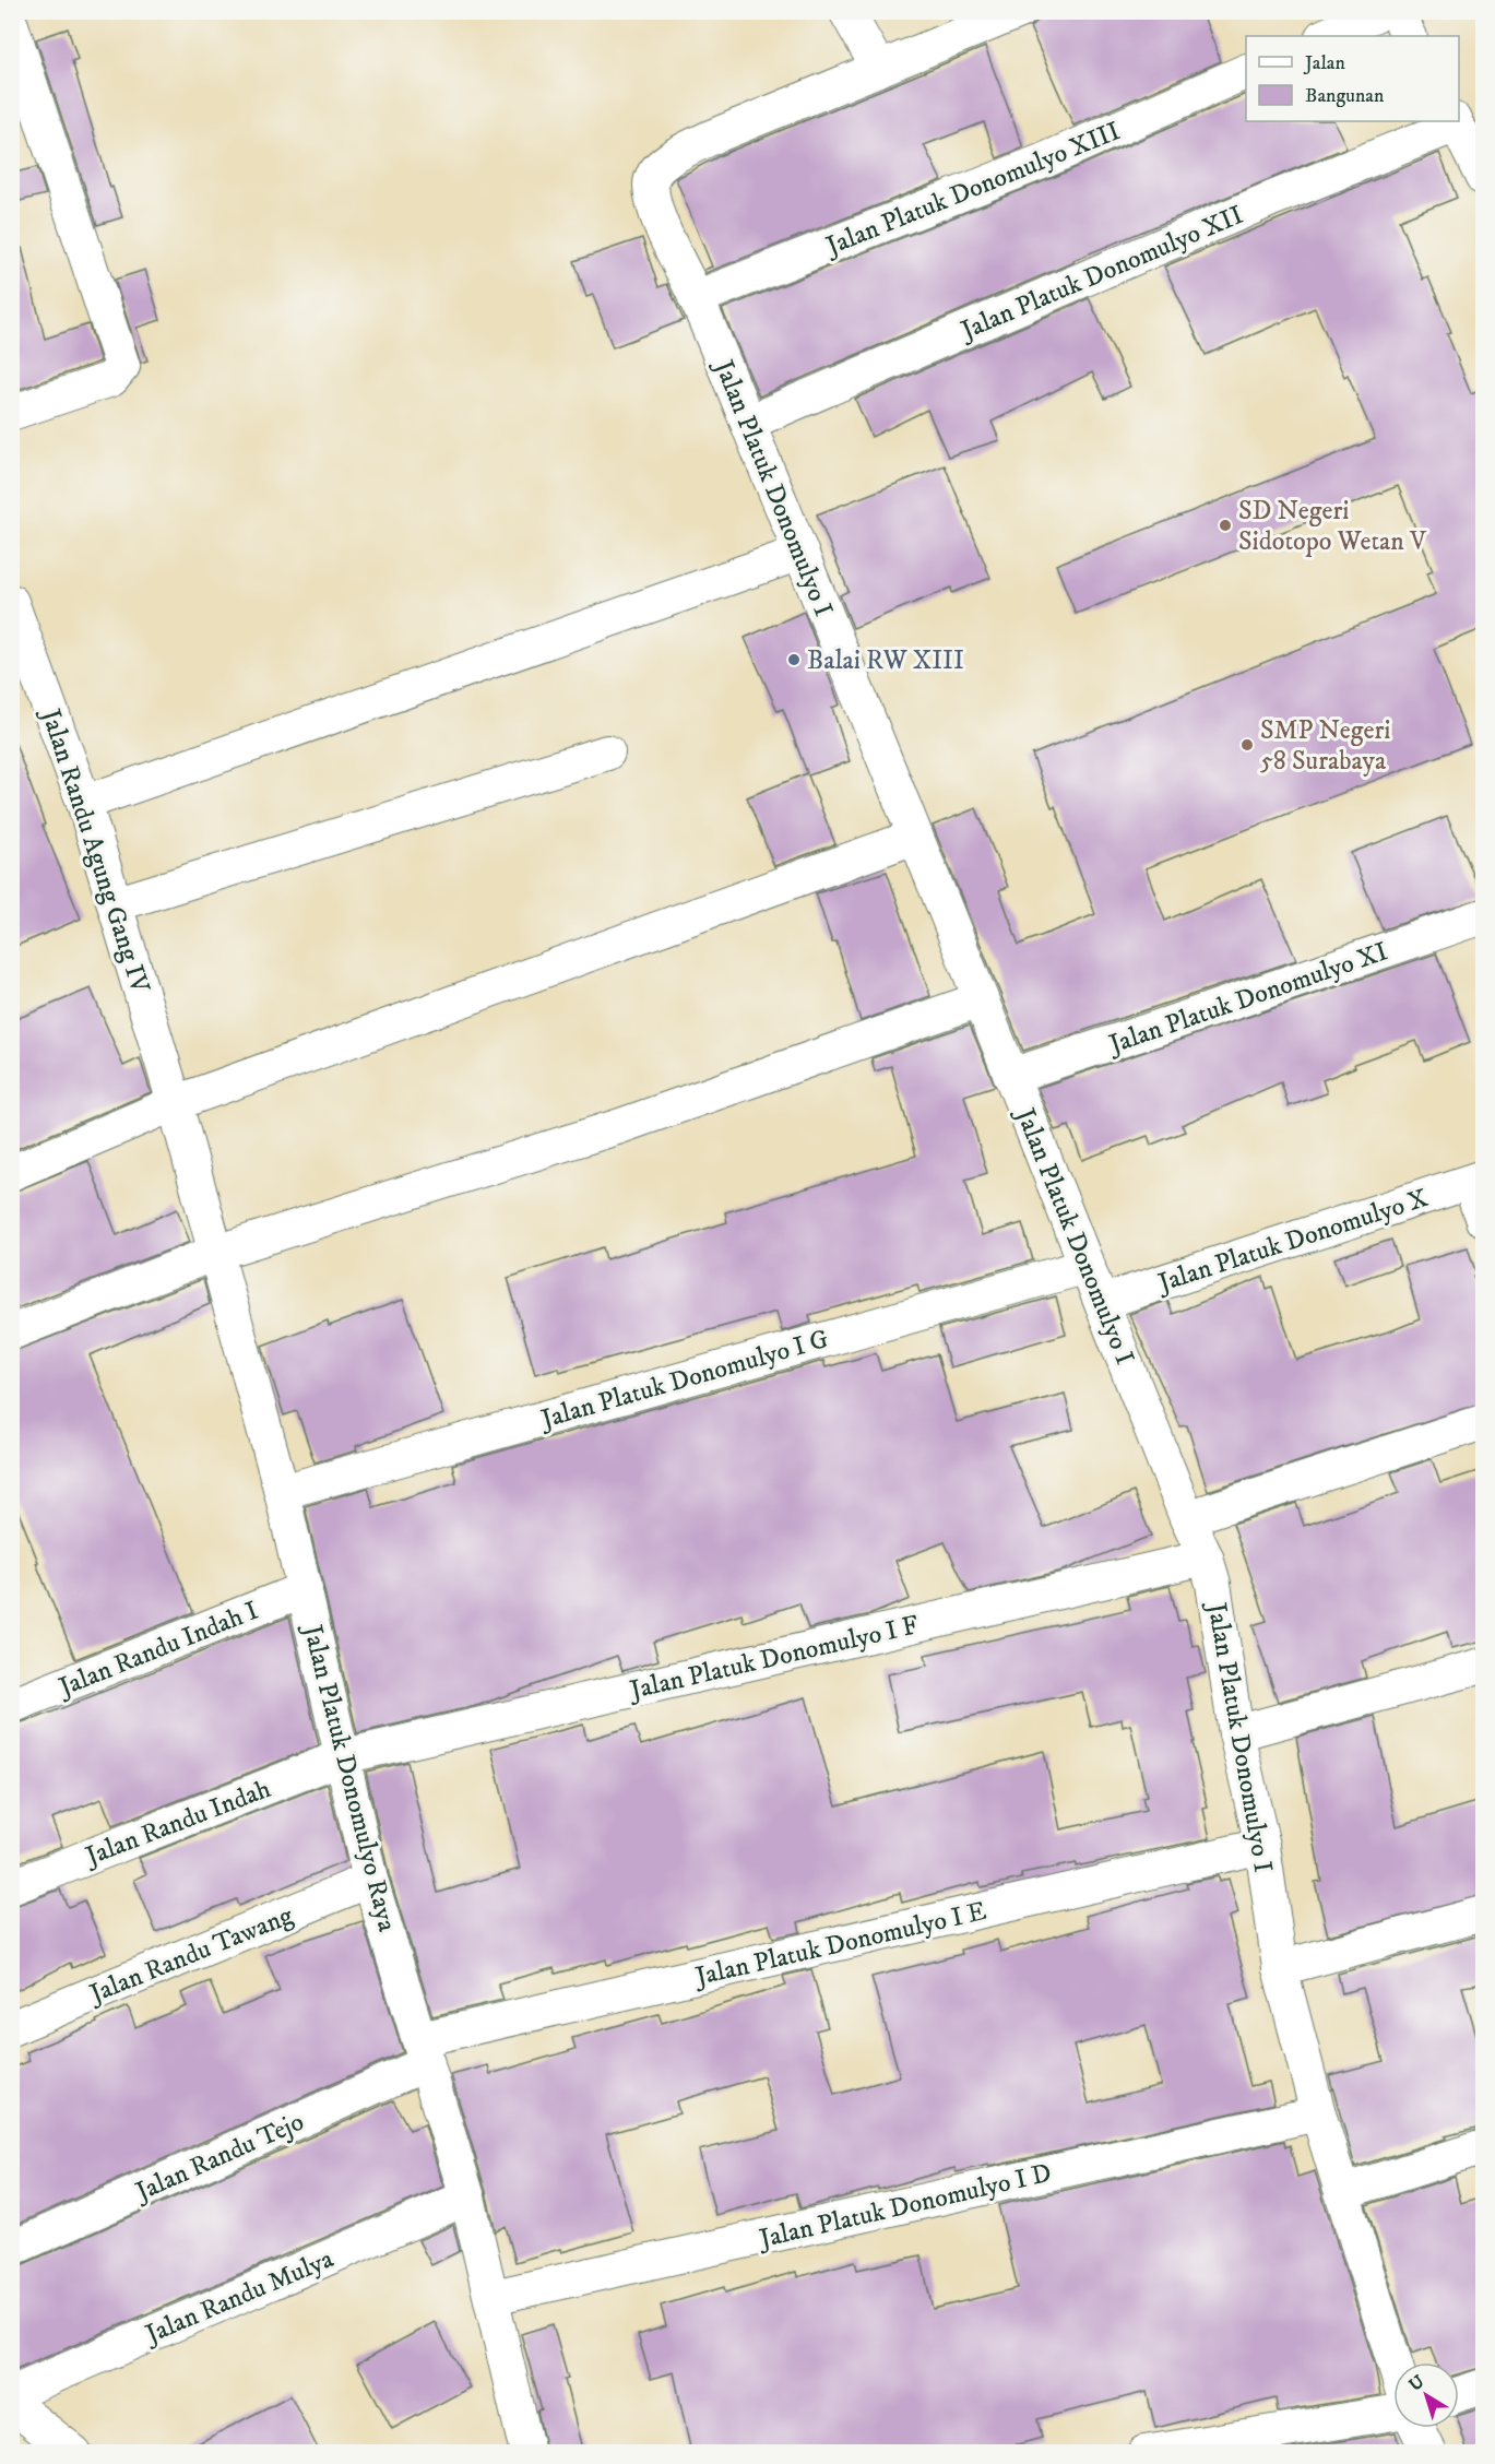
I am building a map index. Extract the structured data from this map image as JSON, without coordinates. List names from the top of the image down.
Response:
{
  "streets": {
    "street": [
      "Jalan Platuk Donomulyo XIII",
      "Jalan Platuk Donomulyo XII",
      "Jalan Platuk Donomulyo I",
      "Jalan Randu Agung Gang IV",
      "Jalan Platuk Donomulyo XI",
      "Jalan Platuk Donomulyo X",
      "Jalan Platuk Donomulyo I G",
      "Jalan Randu Indah I",
      "Jalan Platuk Donomulyo I F",
      "Jalan Platuk Donomulyo Raya",
      "Jalan Randu Indah",
      "Jalan Platuk Donomulyo I E",
      "Jalan Randu Tawang",
      "Jalan Randu Tejo",
      "Jalan Platuk Donomulyo I D",
      "Jalan Randu Mulya"
    ]
  },
  "crossings": [
    ["Jalan Platuk Donomulyo XIII", "Jalan Platuk Donomulyo I"],
    ["Jalan Platuk Donomulyo XII", "Jalan Platuk Donomulyo I"],
    ["Jalan Platuk Donomulyo I", "Jalan Platuk Donomulyo XI"],
    ["Jalan Platuk Donomulyo I", "Jalan Platuk Donomulyo X"],
    ["Jalan Platuk Donomulyo I", "Jalan Platuk Donomulyo I G"],
    ["Jalan Platuk Donomulyo I", "Jalan Platuk Donomulyo I F"],
    ["Jalan Platuk Donomulyo I", "Jalan Platuk Donomulyo I E"],
    ["Jalan Platuk Donomulyo I", "Jalan Platuk Donomulyo I D"],
    ["Jalan Randu Agung Gang IV", "Jalan Platuk Donomulyo Raya"],
    ["Jalan Platuk Donomulyo I G", "Jalan Platuk Donomulyo Raya"],
    ["Jalan Randu Indah I", "Jalan Platuk Donomulyo Raya"],
    ["Jalan Platuk Donomulyo I F", "Jalan Platuk Donomulyo Raya"],
    ["Jalan Platuk Donomulyo I F", "Jalan Randu Indah"],
    ["Jalan Platuk Donomulyo Raya", "Jalan Randu Indah"],
    ["Jalan Platuk Donomulyo Raya", "Jalan Platuk Donomulyo I E"],
    ["Jalan Platuk Donomulyo Raya", "Jalan Randu Tawang"],
    ["Jalan Platuk Donomulyo Raya", "Jalan Randu Tejo"],
    ["Jalan Platuk Donomulyo Raya", "Jalan Platuk Donomulyo I D"],
    ["Jalan Platuk Donomulyo Raya", "Jalan Randu Mulya"],
    ["Jalan Platuk Donomulyo I E", "Jalan Randu Tejo"]
  ],
  "places": ["SD Negeri Sidotopo Wetan V", "Balai RW XIII", "SMP Negeri 58 Surabaya"],
  "legend": ["Jalan", "Bangunan"],
  "north": "top left"
}
